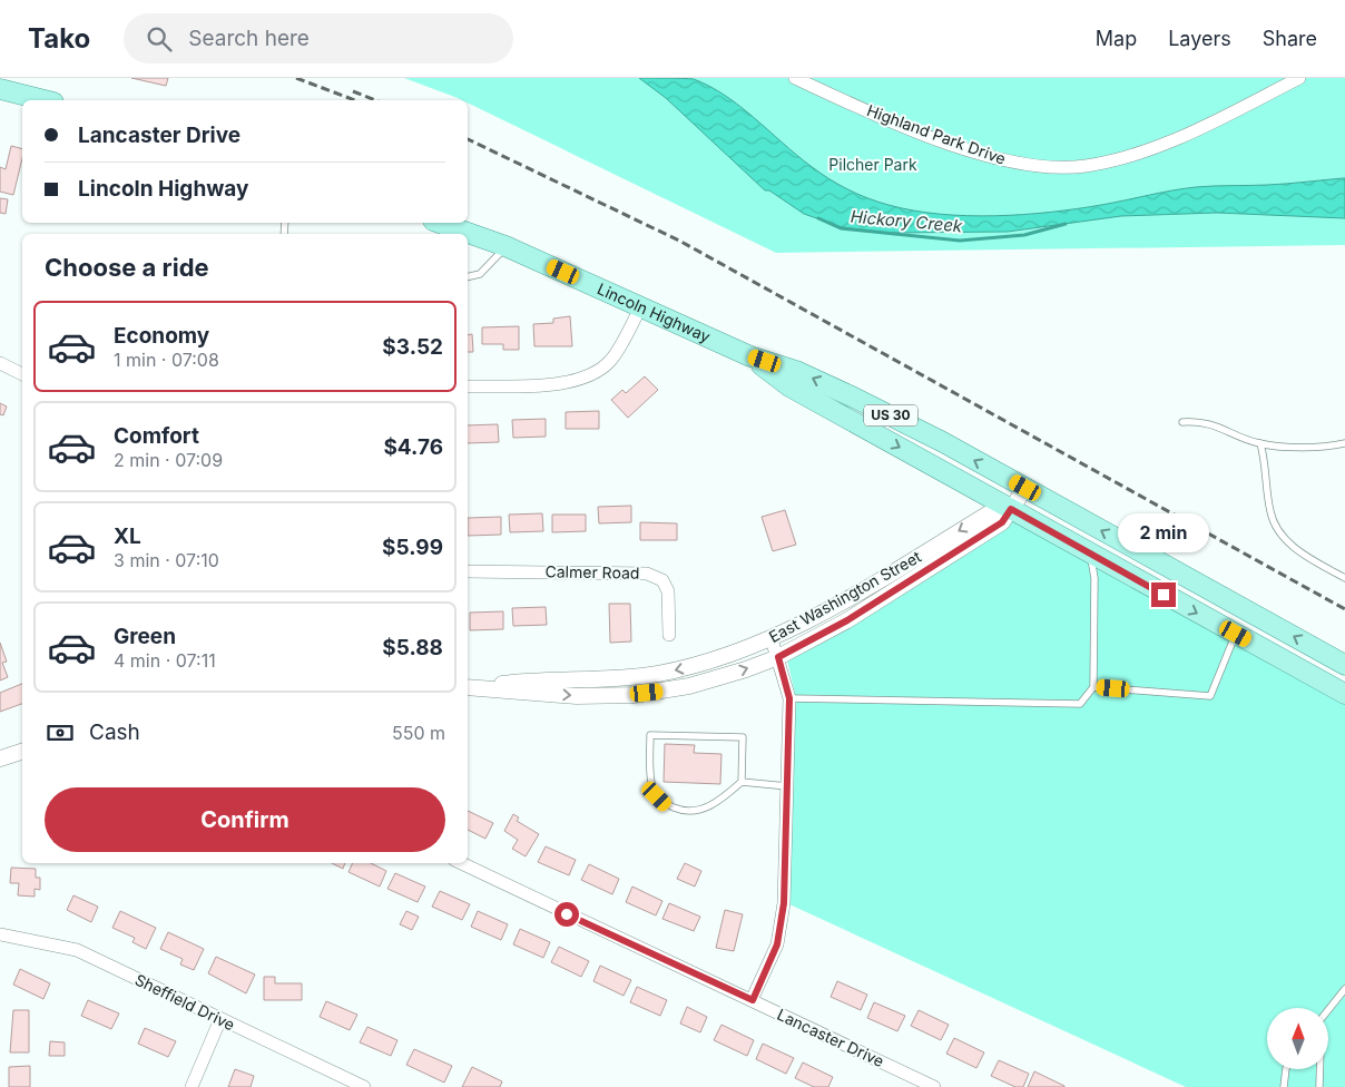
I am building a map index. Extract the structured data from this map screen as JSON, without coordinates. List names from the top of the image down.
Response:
{
  "streets": {
    "main road": ["Lincoln Highway", "US 30"],
    "street": [
      "Highland Park Drive",
      "Calmer Road",
      "East Washington Street",
      "Sheffield Drive",
      "Lancaster Drive"
    ]
  },
  "crossings": [
    ["Lincoln Highway", "East Washington Street"]
  ],
  "water": ["Hickory Creek"],
  "parks": ["Pilcher Park"],
  "north": "top",
  "page": {
    "header": "Tako",
    "search": "Search here",
    "nav": ["Map", "Layers", "Share"],
    "banner": ["Lancaster Drive", "Lincoln Highway"],
    "heading": "Choose a ride",
    "list": [
      {
        "name": "Economy",
        "note": "1 min · 07:08",
        "value": "$3.52"
      },
      {
        "name": "Comfort",
        "note": "2 min · 07:09",
        "value": "$4.76"
      },
      {
        "name": "XL",
        "note": "3 min · 07:10",
        "value": "$5.99"
      },
      {
        "name": "Green",
        "note": "4 min · 07:11",
        "value": "$5.88"
      }
    ],
    "bubble": "2 min",
    "pay": ["Cash", "550 m"],
    "buttons": "Confirm"
  }
}
